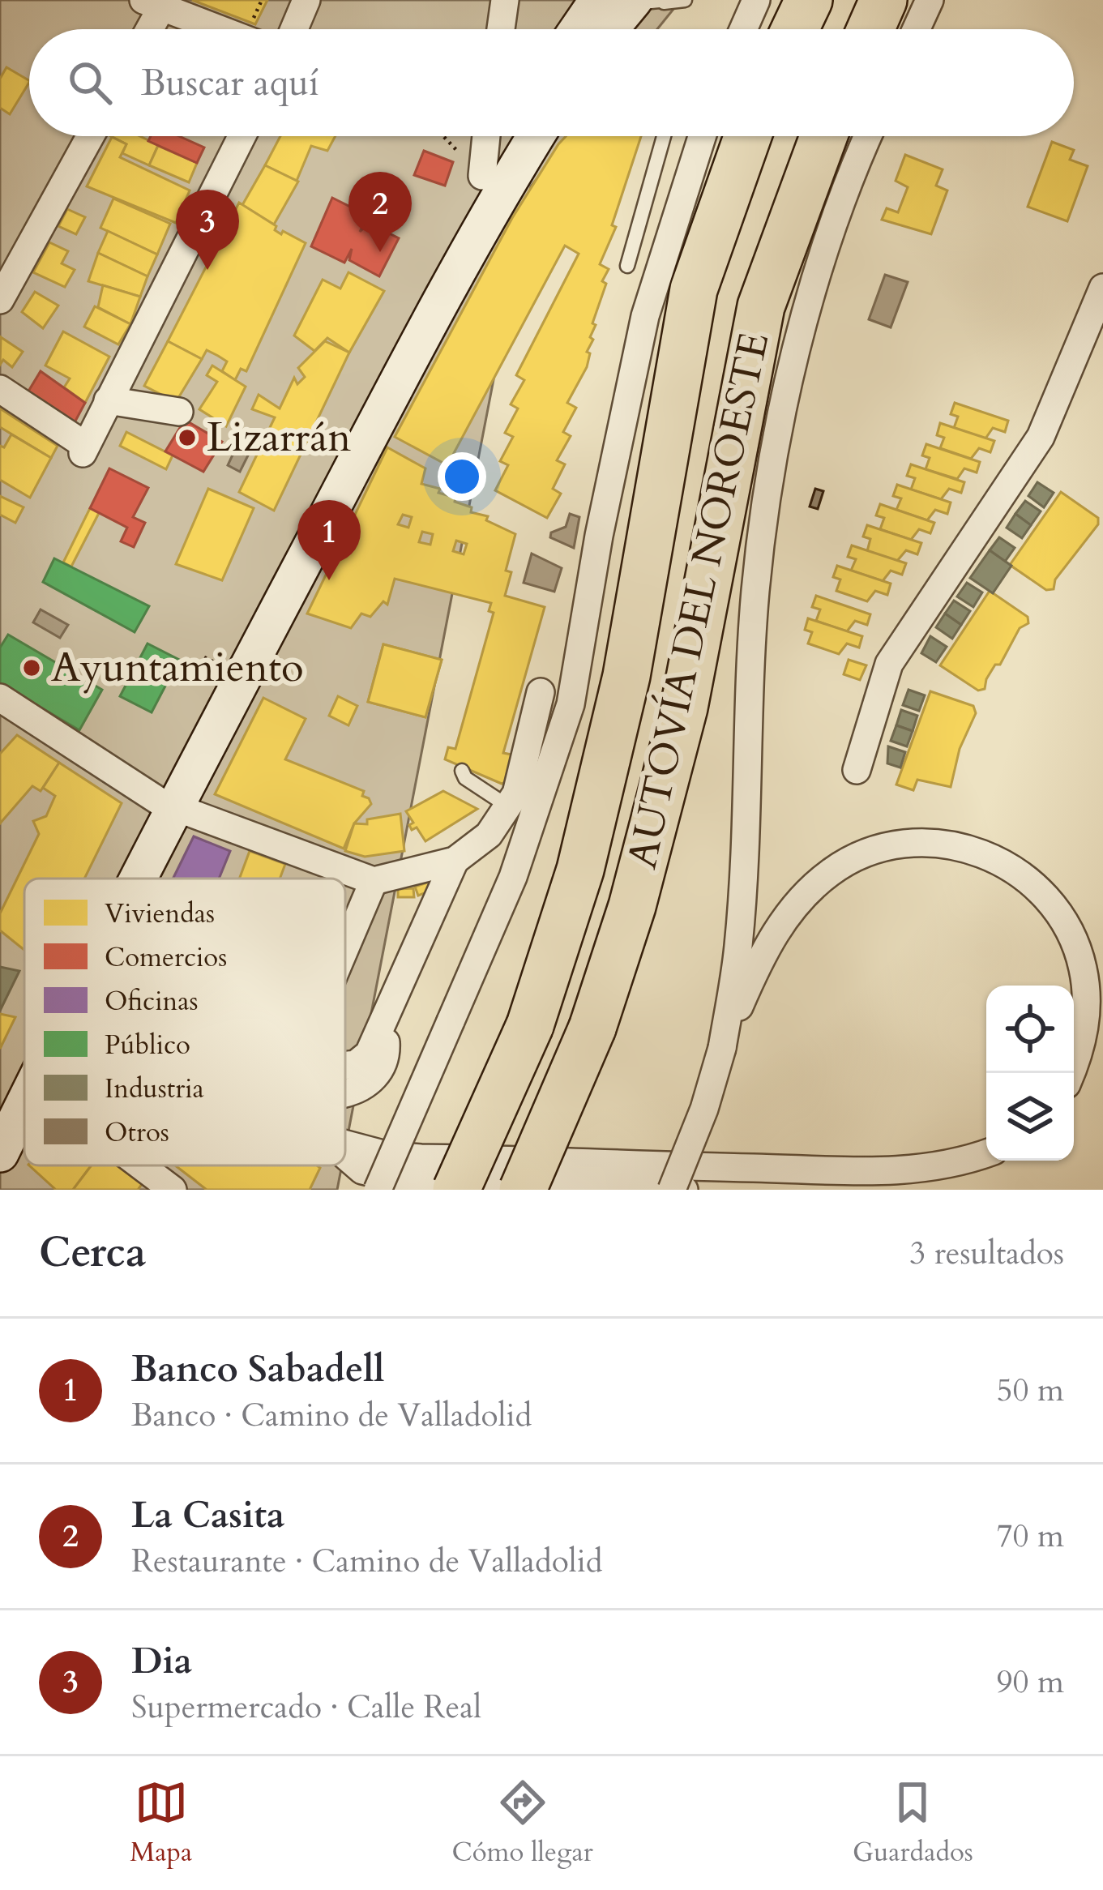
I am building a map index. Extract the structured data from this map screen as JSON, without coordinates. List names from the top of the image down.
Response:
{
  "streets": {
    "highway": ["AUTOVÍA DEL NOROESTE"]
  },
  "places": ["Lizarrán", "Ayuntamiento"],
  "legend": [
    "Viviendas",
    "Comercios",
    "Oficinas",
    "Público",
    "Industria",
    "Otros"
  ],
  "page": {
    "search": "Buscar aquí",
    "pins": ["2", "3", "1"],
    "heading": ["Cerca", "3 resultados"],
    "list": [
      {
        "mark": "1",
        "name": "Banco Sabadell",
        "note": "Banco · Camino de Valladolid",
        "value": "50 m"
      },
      {
        "mark": "2",
        "name": "La Casita",
        "note": "Restaurante · Camino de Valladolid",
        "value": "70 m"
      },
      {
        "mark": "3",
        "name": "Dia",
        "note": "Supermercado · Calle Real",
        "value": "90 m"
      }
    ],
    "nav": ["Mapa", "Cómo llegar", "Guardados"]
  }
}
